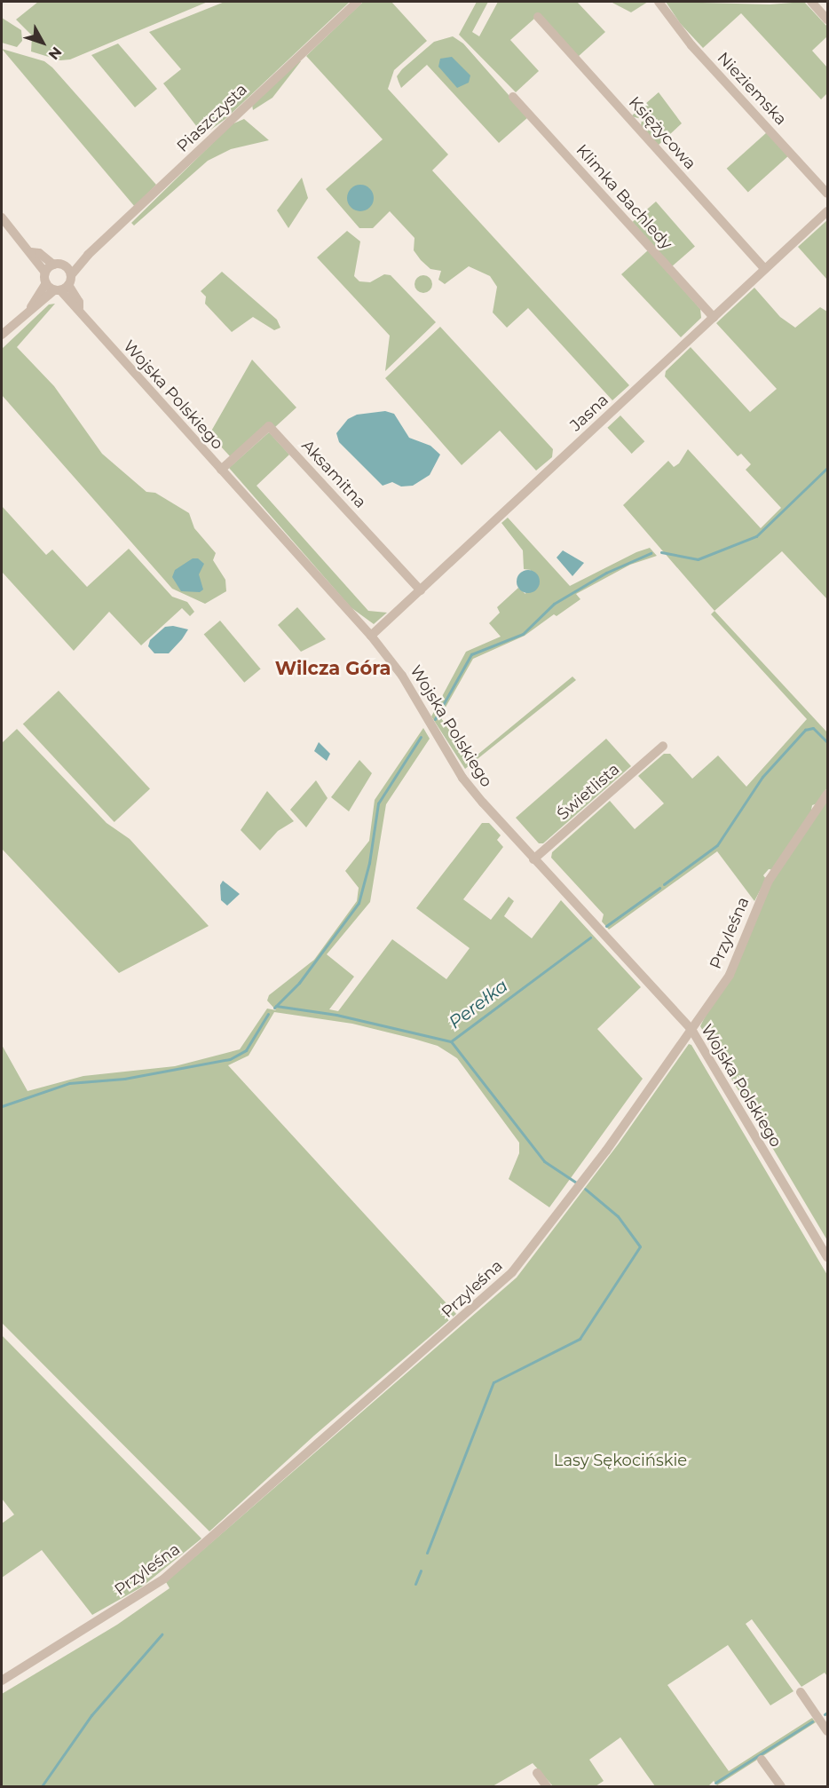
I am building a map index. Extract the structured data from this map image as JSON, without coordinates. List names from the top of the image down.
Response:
{
  "streets": {
    "street": [
      "Nieziemska",
      "Piaszczysta",
      "Księżycowa",
      "Klimka Bachledy",
      "Wojska Polskiego",
      "Jasna",
      "Aksamitna",
      "Świetlista",
      "Przyleśna"
    ]
  },
  "crossings": [
    ["Piaszczysta", "Wojska Polskiego"],
    ["Księżycowa", "Jasna"],
    ["Klimka Bachledy", "Jasna"],
    ["Wojska Polskiego", "Jasna"],
    ["Wojska Polskiego", "Aksamitna"],
    ["Wojska Polskiego", "Świetlista"],
    ["Wojska Polskiego", "Przyleśna"],
    ["Jasna", "Aksamitna"]
  ],
  "districts": ["Wilcza Góra"],
  "water": ["Perełka"],
  "parks": ["Lasy Sękocińskie"],
  "north": "bottom right"
}
